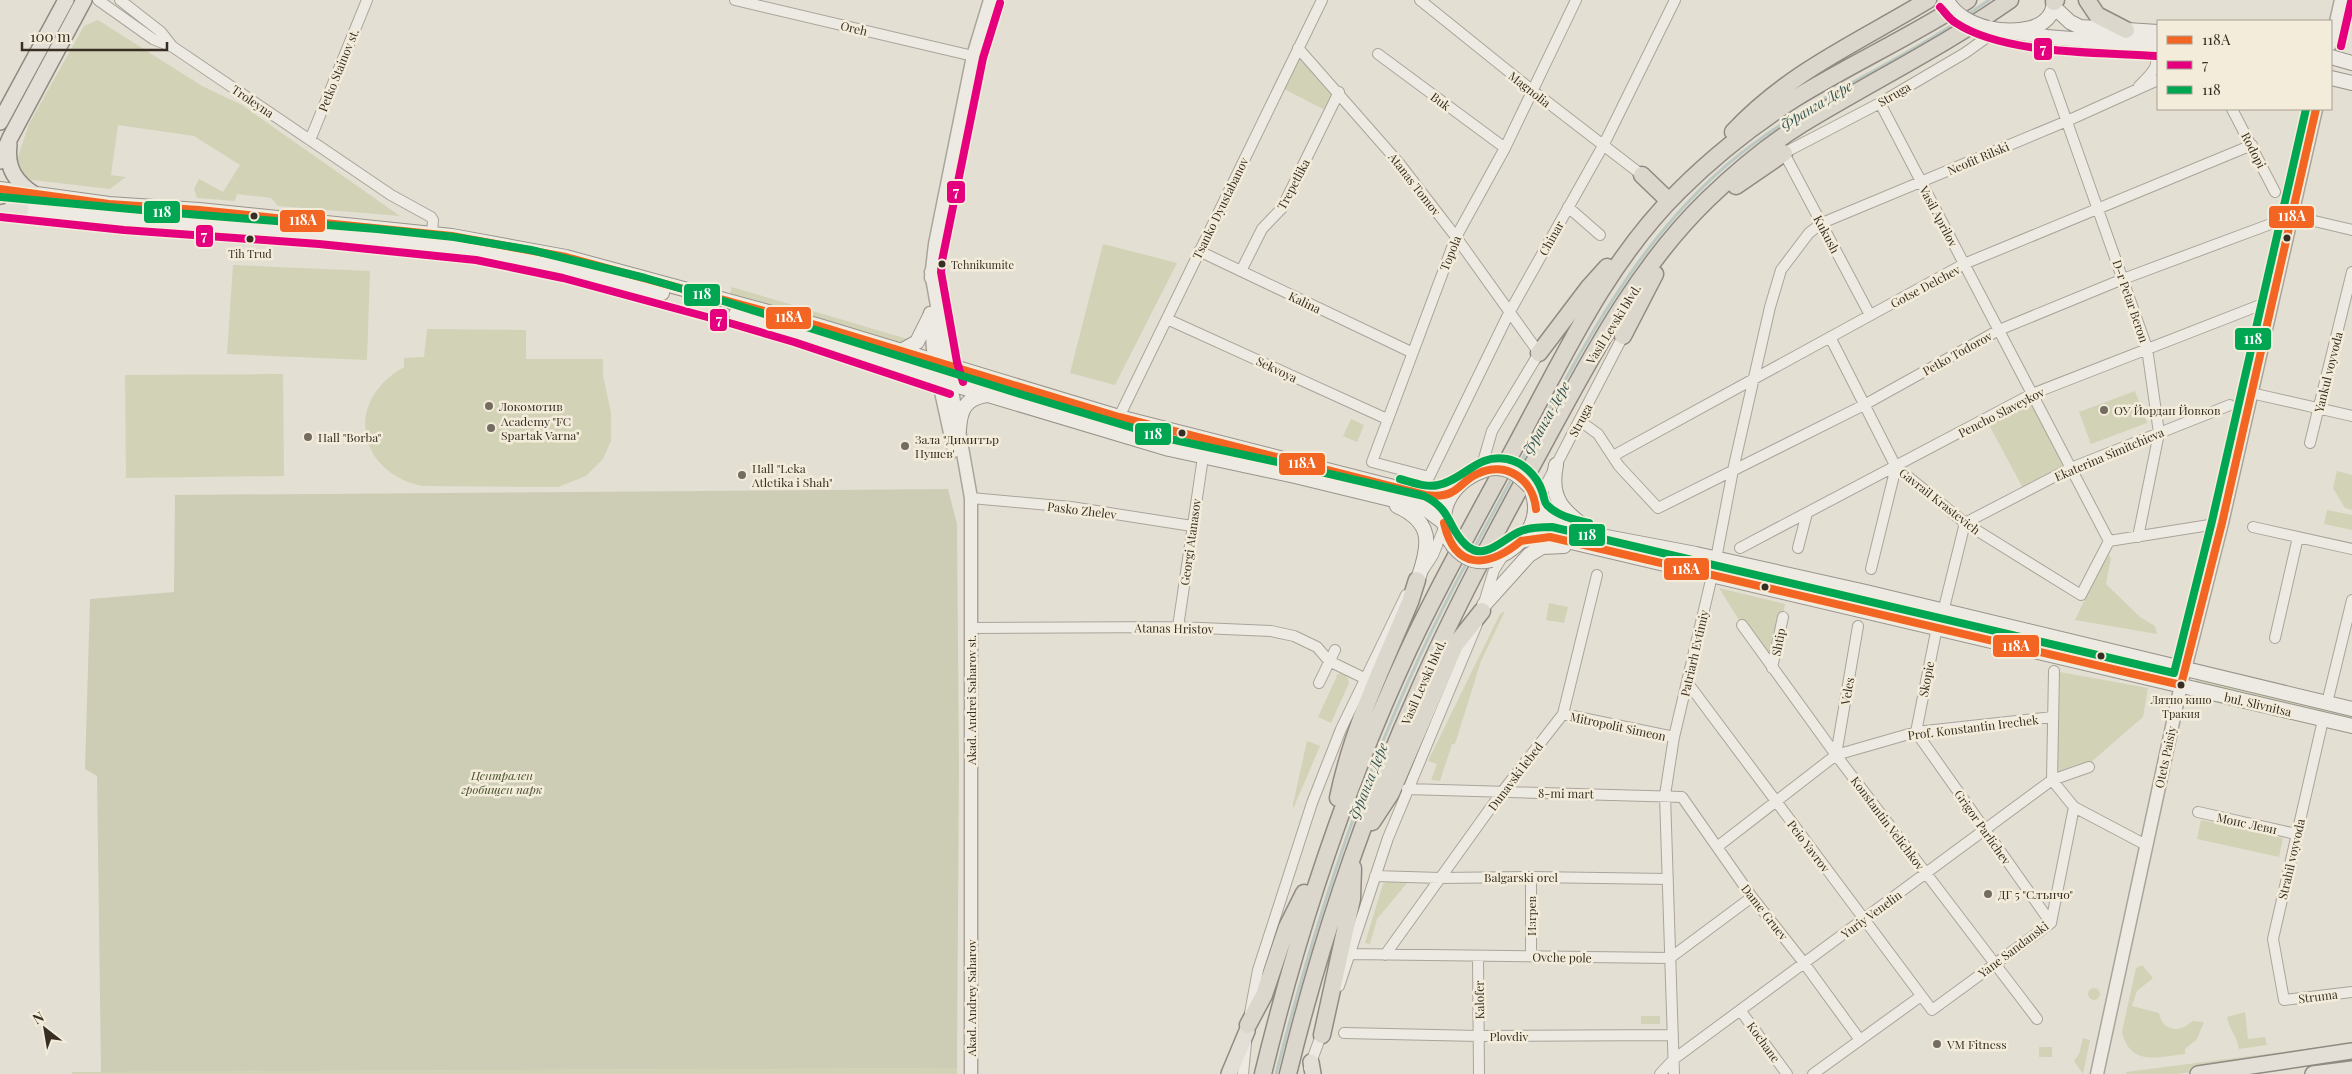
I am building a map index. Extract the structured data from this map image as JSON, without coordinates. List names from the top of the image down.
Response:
{
  "streets": {
    "highway": ["Vasil Levski blvd."],
    "main road": ["bul. Slivnitsa"],
    "street": [
      "Oreh",
      "Petko Stainov st.",
      "Magnolia",
      "Struga",
      "Troleyna",
      "Buk",
      "Rodopi",
      "Neofit Rilski",
      "Trepetlika",
      "Atanas Tomov",
      "Tsanko Dyustabanov",
      "Vasil Aprilov",
      "Kukush",
      "Chinar",
      "Topola",
      "Gotse Delchev",
      "D-r Petar Beron",
      "Kalina",
      "Petko Todorov",
      "Sekvoya",
      "Yankul voyvoda",
      "Pencho Slaveykov",
      "Ekaterina Simitchieva",
      "Gavrail Krastevich",
      "Pasko Zhelev",
      "Georgi Atanasov",
      "Atanas Hristov",
      "Shtip",
      "Patriarh Evtimiy",
      "Skopie",
      "Veles",
      "Akad. Andrei Saharov st.",
      "Mitropolit Simeon",
      "Prof. Konstantin Irechek",
      "Otets Paisiy",
      "Dunavski lebed",
      "8-mi mart",
      "Konstantin Velichkov",
      "Моис Леви",
      "Grigor Parlichev",
      "Peio Yavrov",
      "Strahil voyvoda",
      "Balgarski orel",
      "Dame Gruev",
      "Yuriy Venelin",
      "Изгрев",
      "Yane Sandanski",
      "Ovche pole",
      "Struma",
      "Kalofer",
      "Plovdiv",
      "Kochane"
    ]
  },
  "crossings": [
    ["Petko Stainov st.", "Troleyna"],
    ["Magnolia", "Chinar"],
    ["Magnolia", "Topola"],
    ["Struga", "Vasil Aprilov"],
    ["Struga", "Kukush"],
    ["Struga", "bul. Slivnitsa"],
    ["Buk", "Topola"],
    ["Rodopi", "Gotse Delchev"],
    ["Neofit Rilski", "Vasil Aprilov"],
    ["Neofit Rilski", "Kukush"],
    ["Neofit Rilski", "D-r Petar Beron"],
    ["Neofit Rilski", "Patriarh Evtimiy"],
    ["Trepetlika", "Atanas Tomov"],
    ["Trepetlika", "Kalina"],
    ["Atanas Tomov", "Tsanko Dyustabanov"],
    ["Atanas Tomov", "Chinar"],
    ["Atanas Tomov", "Topola"],
    ["Tsanko Dyustabanov", "Kalina"],
    ["Tsanko Dyustabanov", "Sekvoya"],
    ["Vasil Aprilov", "Gotse Delchev"],
    ["Vasil Aprilov", "Petko Todorov"],
    ["Vasil Aprilov", "Pencho Slaveykov"],
    ["Vasil Aprilov", "Ekaterina Simitchieva"],
    ["Vasil Aprilov", "Gavrail Krastevich"],
    ["Kukush", "Gotse Delchev"],
    ["Chinar", "Topola"],
    ["Topola", "Kalina"],
    ["Topola", "Sekvoya"],
    ["Gotse Delchev", "D-r Petar Beron"],
    ["Gotse Delchev", "Petko Todorov"],
    ["Gotse Delchev", "Gavrail Krastevich"],
    ["Gotse Delchev", "Patriarh Evtimiy"],
    ["D-r Petar Beron", "Petko Todorov"],
    ["D-r Petar Beron", "Pencho Slaveykov"],
    ["D-r Petar Beron", "Ekaterina Simitchieva"],
    ["Petko Todorov", "Gavrail Krastevich"],
    ["Petko Todorov", "Patriarh Evtimiy"],
    ["Pencho Slaveykov", "Gavrail Krastevich"],
    ["Pencho Slaveykov", "Otets Paisiy"],
    ["Ekaterina Simitchieva", "Gavrail Krastevich"],
    ["Pasko Zhelev", "Georgi Atanasov"],
    ["Pasko Zhelev", "Akad. Andrei Saharov st."],
    ["Georgi Atanasov", "Atanas Hristov"],
    ["Atanas Hristov", "Akad. Andrei Saharov st."],
    ["Shtip", "Konstantin Velichkov"],
    ["Patriarh Evtimiy", "bul. Slivnitsa"],
    ["Patriarh Evtimiy", "Mitropolit Simeon"],
    ["Patriarh Evtimiy", "8-mi mart"],
    ["Patriarh Evtimiy", "Peio Yavrov"],
    ["Patriarh Evtimiy", "Balgarski orel"],
    ["Patriarh Evtimiy", "Dame Gruev"],
    ["Patriarh Evtimiy", "Yuriy Venelin"],
    ["Patriarh Evtimiy", "Ovche pole"],
    ["Patriarh Evtimiy", "Plovdiv"],
    ["Skopie", "bul. Slivnitsa"],
    ["Skopie", "Prof. Konstantin Irechek"],
    ["Skopie", "Grigor Parlichev"],
    ["Veles", "Prof. Konstantin Irechek"],
    ["Veles", "Konstantin Velichkov"],
    ["bul. Slivnitsa", "Otets Paisiy"],
    ["bul. Slivnitsa", "Strahil voyvoda"],
    ["Mitropolit Simeon", "Dunavski lebed"],
    ["Prof. Konstantin Irechek", "Konstantin Velichkov"],
    ["Prof. Konstantin Irechek", "Grigor Parlichev"],
    ["Prof. Konstantin Irechek", "Peio Yavrov"],
    ["Prof. Konstantin Irechek", "Dame Gruev"],
    ["Dunavski lebed", "8-mi mart"],
    ["Dunavski lebed", "Balgarski orel"],
    ["Dunavski lebed", "Ovche pole"],
    ["8-mi mart", "Dame Gruev"],
    ["Konstantin Velichkov", "Yuriy Venelin"],
    ["Konstantin Velichkov", "Yane Sandanski"],
    ["Моис Леви", "Strahil voyvoda"],
    ["Grigor Parlichev", "Yuriy Venelin"],
    ["Grigor Parlichev", "Yane Sandanski"],
    ["Peio Yavrov", "Yuriy Venelin"],
    ["Peio Yavrov", "Yane Sandanski"],
    ["Strahil voyvoda", "Struma"],
    ["Balgarski orel", "Изгрев"],
    ["Dame Gruev", "Yuriy Venelin"],
    ["Yuriy Venelin", "Kochane"],
    ["Изгрев", "Ovche pole"],
    ["Ovche pole", "Kalofer"],
    ["Kalofer", "Plovdiv"]
  ],
  "water": ["Франга Дере"],
  "parks": ["Централен гробищен парк"],
  "places": [
    "Tih Trud",
    "Tehnikumite",
    "Локомотив",
    "ОУ Йордан Йовков",
    "Academy \"FC Spartak Varna\"",
    "Hall \"Borba\"",
    "Зала \"Димитър Нушев'",
    "Hall \"Leka Atletika i Shah\"",
    "Лятно кино Тракия",
    "ДГ 5 \"Слънчо\"",
    "VM Fitness"
  ],
  "lines": ["transit line 7", "transit line 118А", "transit line 118"],
  "legend": ["118А", "7", "118"],
  "scale_bar": "100 m",
  "north": "top left"
}
